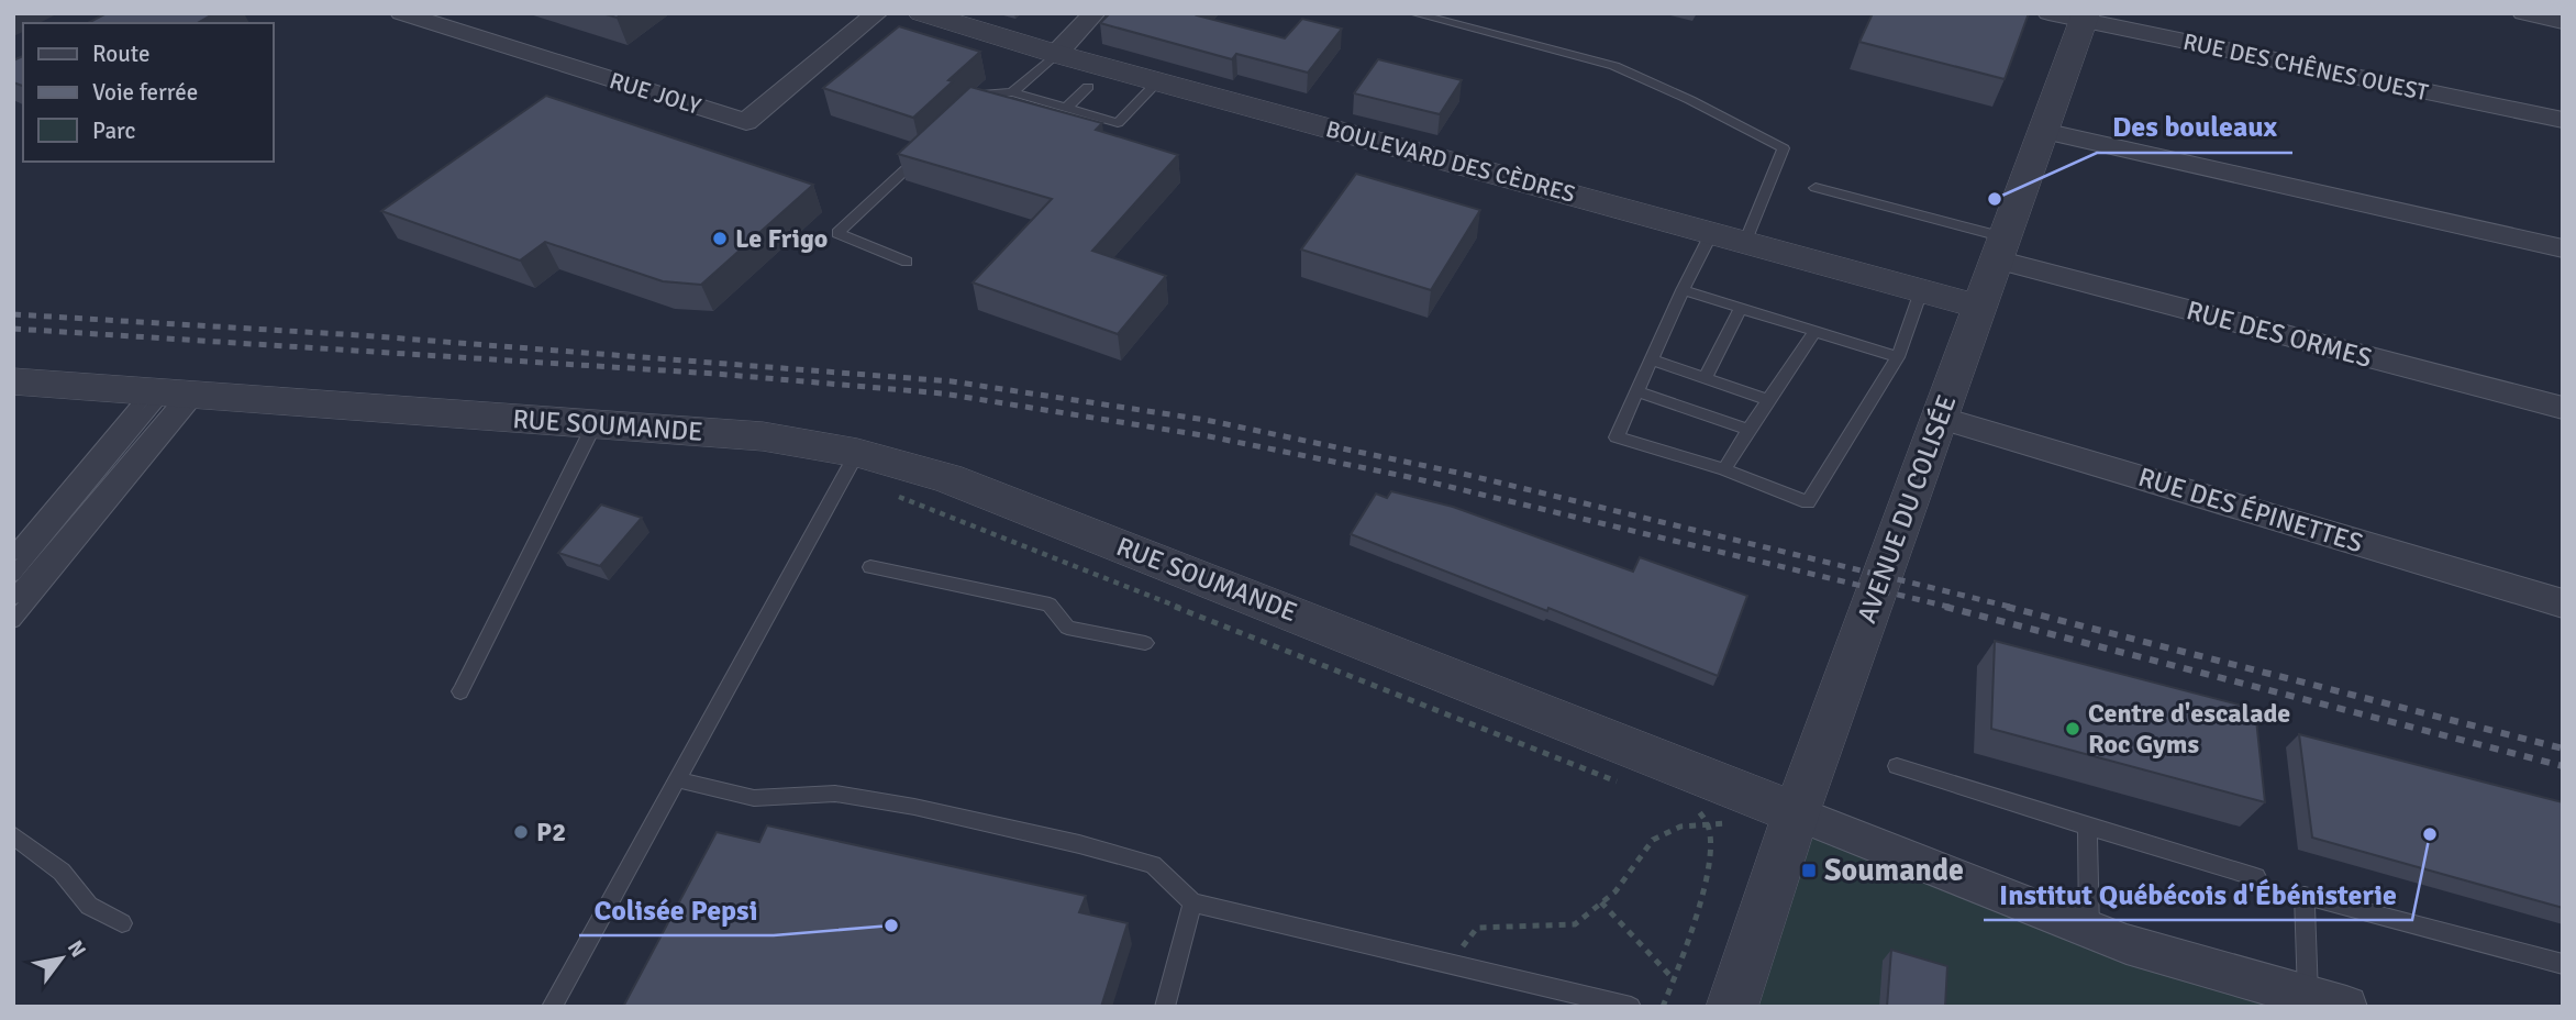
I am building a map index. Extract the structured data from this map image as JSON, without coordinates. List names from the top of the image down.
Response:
{
  "streets": {
    "street": [
      "RUE DES CHÊNES OUEST",
      "RUE JOLY",
      "BOULEVARD DES CÈDRES",
      "RUE DES ORMES",
      "RUE SOUMANDE",
      "AVENUE DU COLISÉE",
      "RUE DES ÉPINETTES"
    ]
  },
  "crossings": [
    ["RUE DES CHÊNES OUEST", "AVENUE DU COLISÉE"],
    ["BOULEVARD DES CÈDRES", "AVENUE DU COLISÉE"],
    ["RUE DES ORMES", "AVENUE DU COLISÉE"],
    ["RUE SOUMANDE", "AVENUE DU COLISÉE"],
    ["AVENUE DU COLISÉE", "RUE DES ÉPINETTES"]
  ],
  "places": {
    "other": [
      "Des bouleaux",
      "Le Frigo",
      "Centre d'escalade Roc Gyms",
      "P2",
      "Institut Québécois d'Ébénisterie",
      "Colisée Pepsi"
    ],
    "transit": ["Soumande"]
  },
  "legend": ["Route", "Voie ferrée", "Parc"],
  "north": "top right"
}
